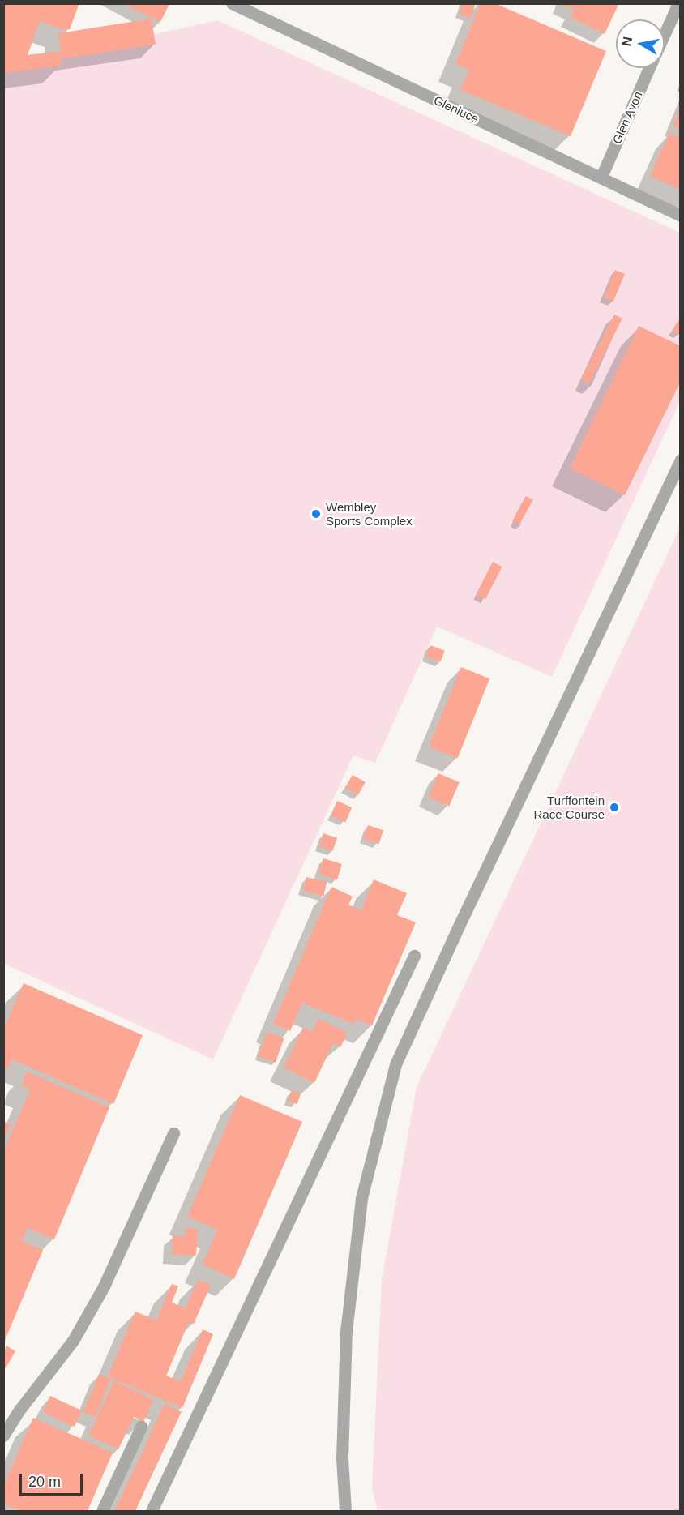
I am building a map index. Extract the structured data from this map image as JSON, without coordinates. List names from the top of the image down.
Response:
{
  "streets": {
    "street": ["Glenluce", "Glen Avon"]
  },
  "crossings": [
    ["Glenluce", "Glen Avon"]
  ],
  "places": ["Wembley Sports Complex", "Turffontein Race Course"],
  "scale_bar": "20 m",
  "north": "left"
}
